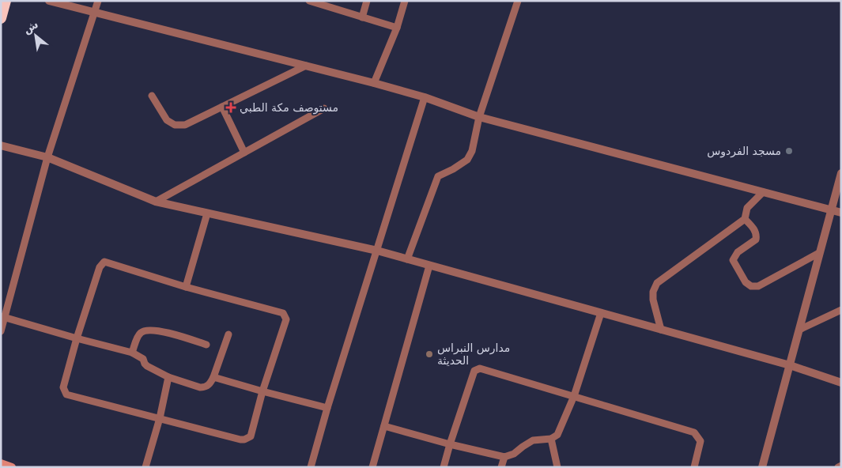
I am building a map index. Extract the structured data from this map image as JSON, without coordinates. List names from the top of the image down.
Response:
{
  "places": {
    "health": ["مستوصف مكة الطبي"],
    "other": ["مسجد الفردوس", "مدارس النبراس الحديثة"]
  },
  "north": "top left"
}
